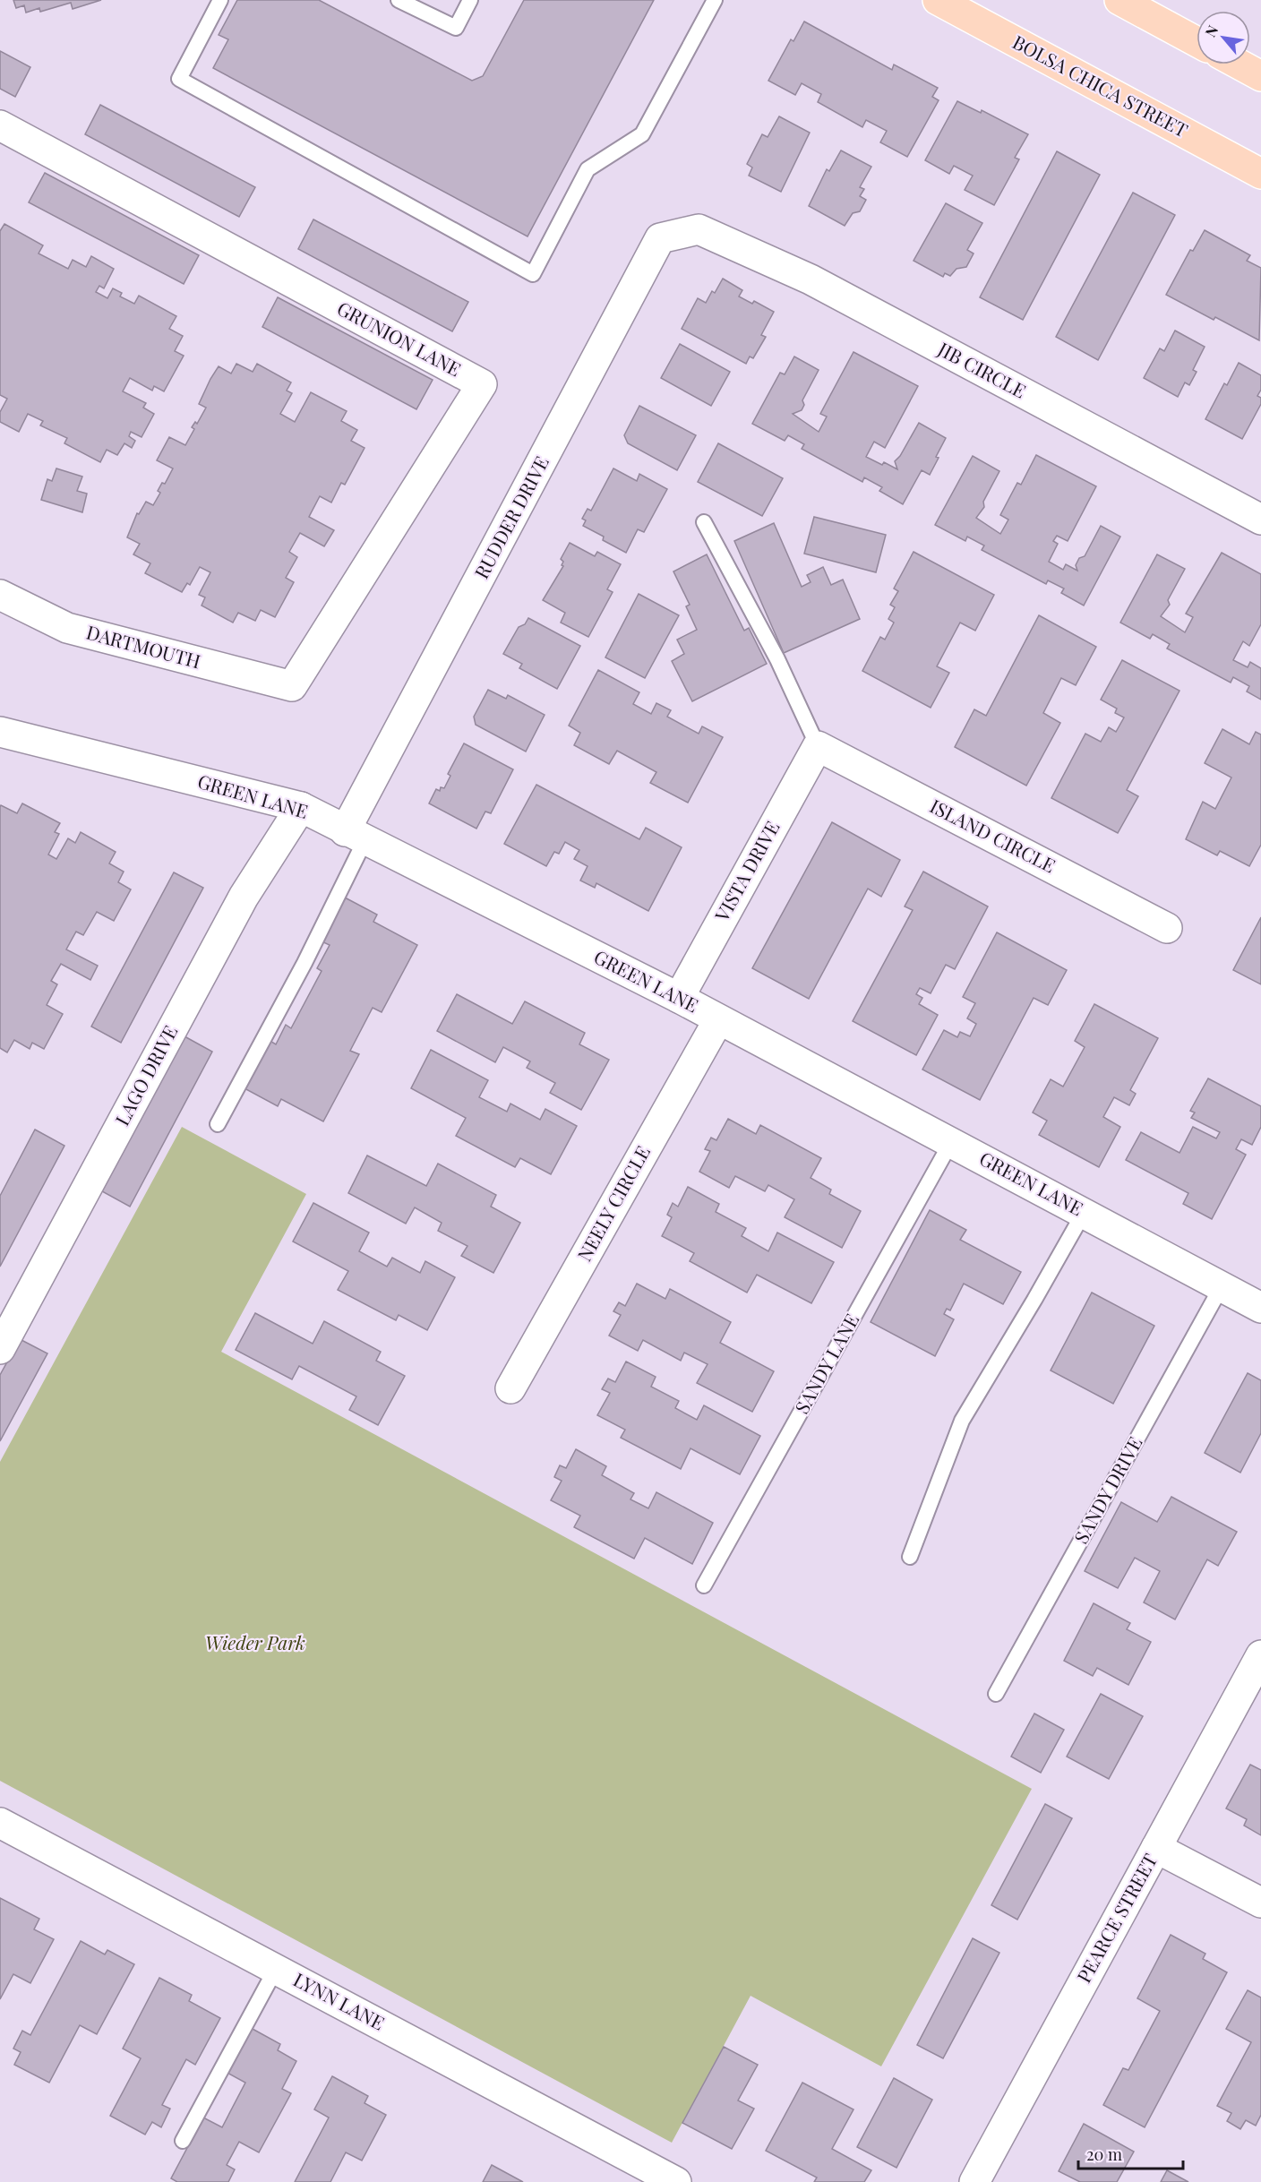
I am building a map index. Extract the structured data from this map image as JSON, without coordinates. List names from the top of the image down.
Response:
{
  "streets": {
    "main road": ["BOLSA CHICA STREET"],
    "street": [
      "GRUNION LANE",
      "JIB CIRCLE",
      "RUDDER DRIVE",
      "DARTMOUTH",
      "GREEN LANE",
      "ISLAND CIRCLE",
      "VISTA DRIVE",
      "LAGO DRIVE",
      "NEELY CIRCLE",
      "PEARCE STREET",
      "LYNN LANE"
    ],
    "lane": ["SANDY LANE", "SANDY DRIVE"]
  },
  "crossings": [
    ["GRUNION LANE", "DARTMOUTH"],
    ["JIB CIRCLE", "RUDDER DRIVE"],
    ["RUDDER DRIVE", "GREEN LANE"],
    ["GREEN LANE", "VISTA DRIVE"],
    ["GREEN LANE", "LAGO DRIVE"],
    ["GREEN LANE", "NEELY CIRCLE"],
    ["GREEN LANE", "SANDY LANE"],
    ["GREEN LANE", "SANDY DRIVE"],
    ["ISLAND CIRCLE", "VISTA DRIVE"]
  ],
  "parks": ["Wieder Park"],
  "scale_bar": "20 m",
  "north": "top left"
}
